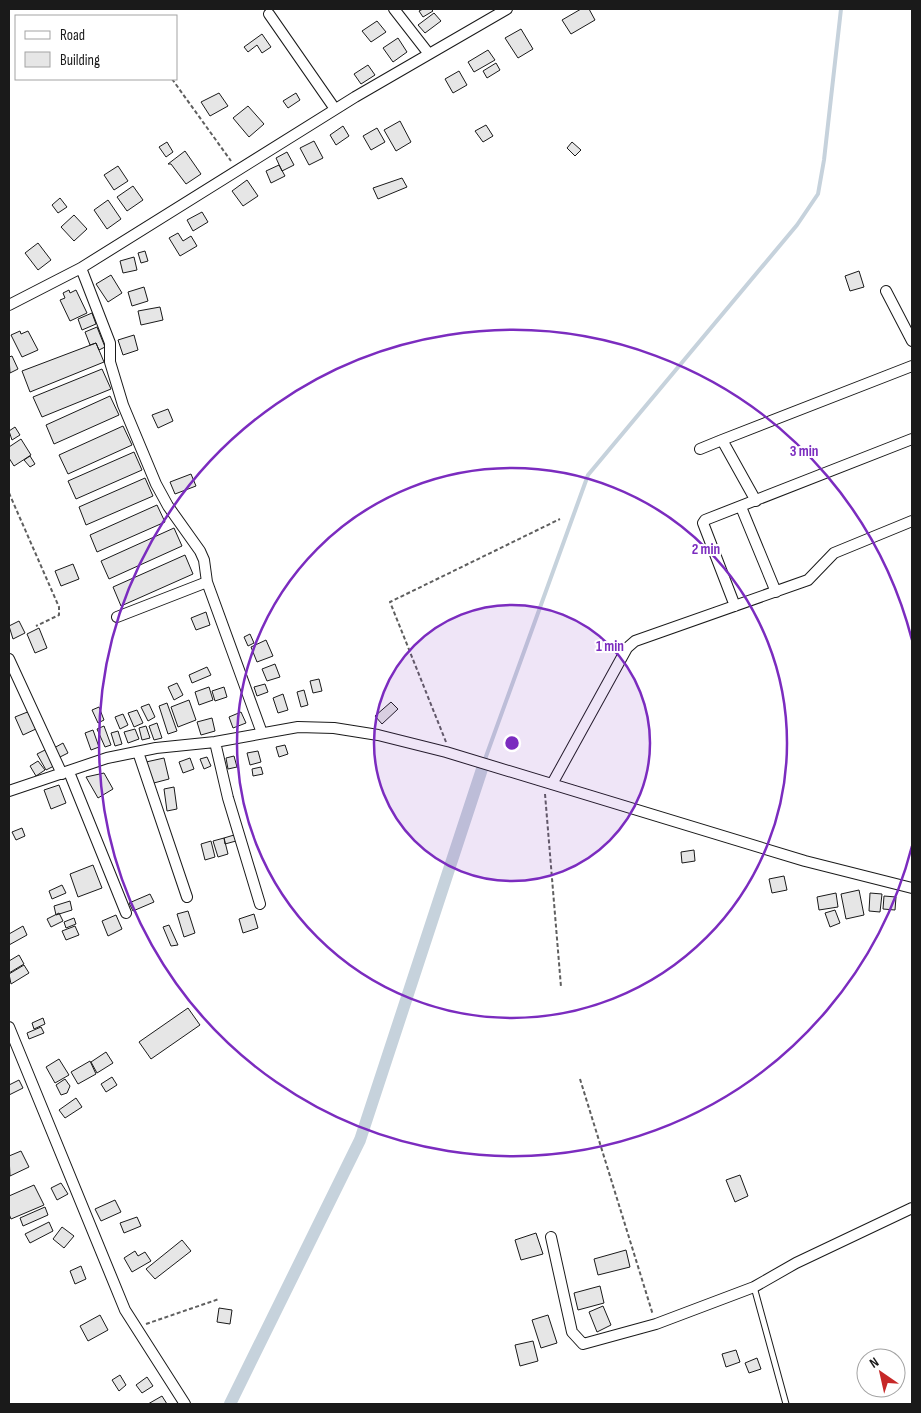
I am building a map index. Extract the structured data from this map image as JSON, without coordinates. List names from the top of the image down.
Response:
{
  "legend": ["Road", "Building"],
  "north": "top left",
  "rings": ["3 min", "2 min", "1 min"]
}
